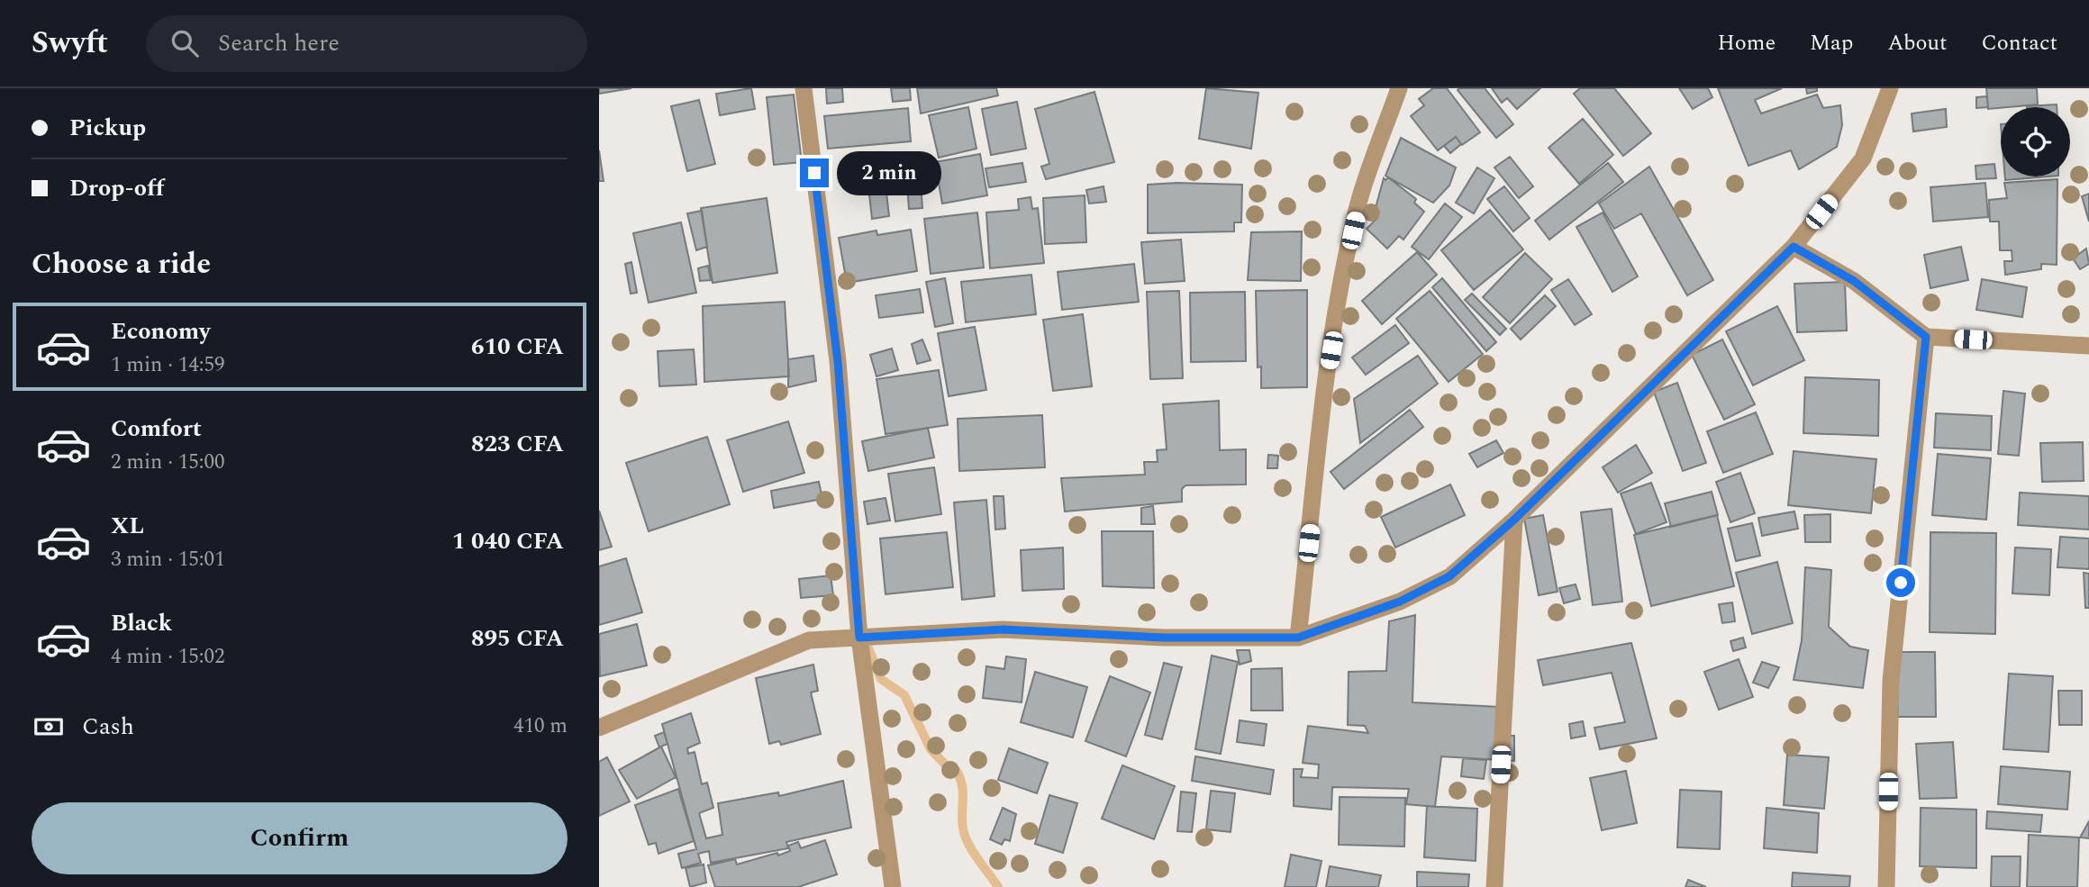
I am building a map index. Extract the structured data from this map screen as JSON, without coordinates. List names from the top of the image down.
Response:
{
  "page": {
    "header": "Swyft",
    "search": "Search here",
    "nav": [
      "Home",
      "Map",
      "About",
      "Contact"
    ],
    "banner": ["Pickup", "Drop-off"],
    "bubble": "2 min",
    "heading": "Choose a ride",
    "list": [
      {
        "name": "Economy",
        "note": "1 min · 14:59",
        "value": "610 CFA"
      },
      {
        "name": "Comfort",
        "note": "2 min · 15:00",
        "value": "823 CFA"
      },
      {
        "name": "XL",
        "note": "3 min · 15:01",
        "value": "1 040 CFA"
      },
      {
        "name": "Black",
        "note": "4 min · 15:02",
        "value": "895 CFA"
      }
    ],
    "pay": ["Cash", "410 m"],
    "buttons": "Confirm"
  }
}
